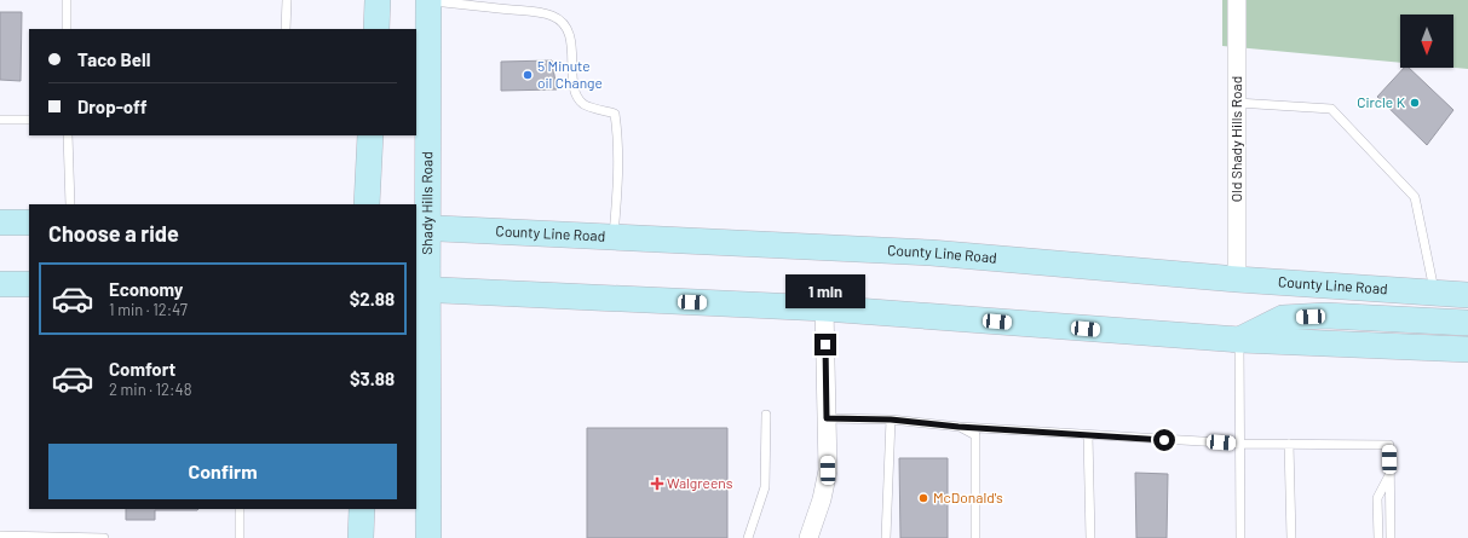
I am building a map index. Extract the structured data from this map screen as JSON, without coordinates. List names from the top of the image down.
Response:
{
  "streets": {
    "main road": ["Shady Hills Road", "County Line Road"],
    "street": ["Old Shady Hills Road"]
  },
  "crossings": [
    ["Old Shady Hills Road", "County Line Road"],
    ["Shady Hills Road", "County Line Road"]
  ],
  "places": {
    "other": ["5 Minute oil Change", "Circle K", "McDonald's"],
    "health": ["Walgreens"]
  },
  "north": "bottom",
  "page": {
    "banner": ["Taco Bell", "Drop-off"],
    "heading": "Choose a ride",
    "list": [
      {
        "name": "Economy",
        "note": "1 min · 12:47",
        "value": "$2.88"
      },
      {
        "name": "Comfort",
        "note": "2 min · 12:48",
        "value": "$3.88"
      }
    ],
    "bubble": "1 min",
    "buttons": "Confirm"
  }
}
